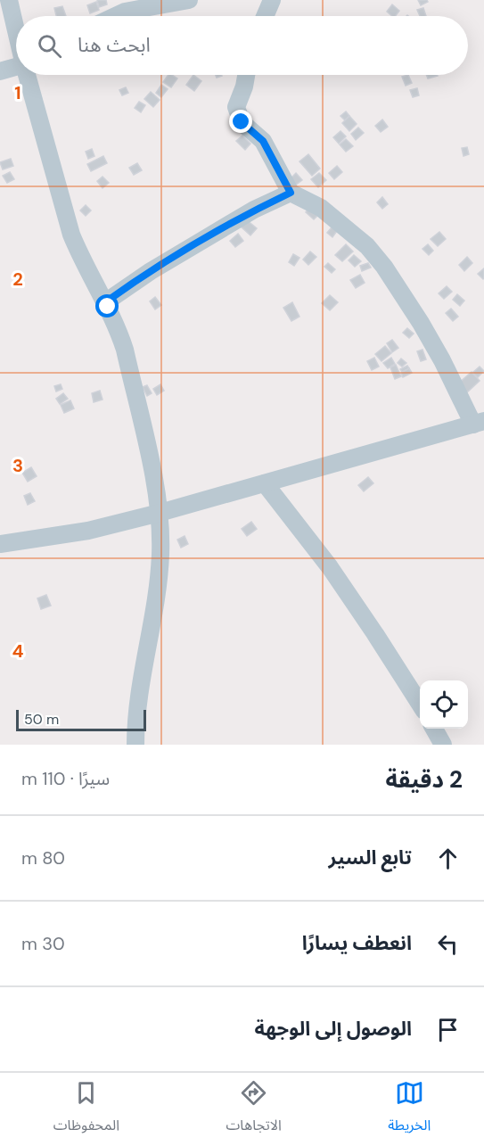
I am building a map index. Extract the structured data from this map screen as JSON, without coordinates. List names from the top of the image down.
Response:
{
  "scale_bar": "50 m",
  "page": {
    "search": "ابحث هنا",
    "scale": "50 m",
    "heading": ["2 دقيقة", "سيرًا · 110 m"],
    "list": [
      ["تابع السير", "80 m"],
      ["انعطف يسارًا", "30 m"],
      "الوصول إلى الوجهة"
    ],
    "nav": ["الخريطة", "الاتجاهات", "المحفوظات"]
  },
  "grid": {
    "rows": [
      "1",
      "2",
      "3",
      "4"
    ]
  }
}
